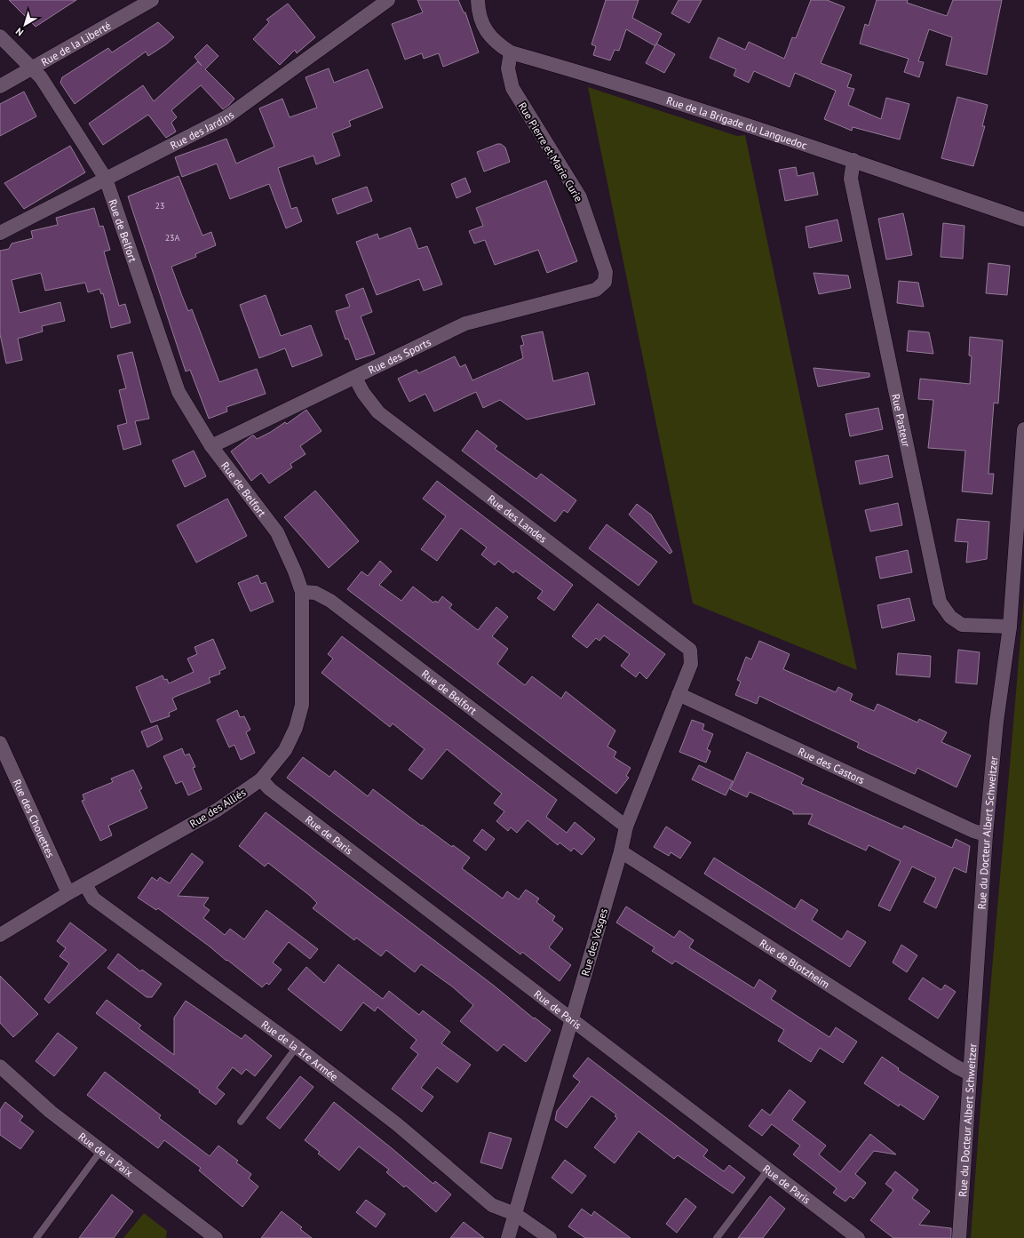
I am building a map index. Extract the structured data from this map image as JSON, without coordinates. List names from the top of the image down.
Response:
{
  "streets": {
    "street": [
      "Rue de la Liberté",
      "Rue de la Brigade du Languedoc",
      "Rue des Jardins",
      "Rue Pierre et Marie Curie",
      "Rue de Belfort",
      "Rue des Sports",
      "Rue Pasteur",
      "Rue des Landes",
      "Rue des Castors",
      "Rue des Alliés",
      "Rue des Chouettes",
      "Rue du Docteur Albert Schweitzer",
      "Rue de Paris",
      "Rue des Vosges",
      "Rue de Blotzheim",
      "Rue de la 1re Armée",
      "Rue de la Paix"
    ]
  },
  "crossings": [
    ["Rue de la Liberté", "Rue de Belfort"],
    ["Rue de la Brigade du Languedoc", "Rue Pierre et Marie Curie"],
    ["Rue de la Brigade du Languedoc", "Rue Pasteur"],
    ["Rue des Jardins", "Rue de Belfort"],
    ["Rue Pierre et Marie Curie", "Rue des Sports"],
    ["Rue de Belfort", "Rue des Sports"],
    ["Rue de Belfort", "Rue des Alliés"],
    ["Rue de Belfort", "Rue des Vosges"],
    ["Rue des Sports", "Rue des Landes"],
    ["Rue Pasteur", "Rue du Docteur Albert Schweitzer"],
    ["Rue des Landes", "Rue des Vosges"],
    ["Rue des Castors", "Rue du Docteur Albert Schweitzer"],
    ["Rue des Castors", "Rue des Vosges"],
    ["Rue des Alliés", "Rue des Chouettes"],
    ["Rue des Alliés", "Rue de Paris"],
    ["Rue des Alliés", "Rue de la 1re Armée"],
    ["Rue du Docteur Albert Schweitzer", "Rue de Blotzheim"],
    ["Rue de Paris", "Rue des Vosges"],
    ["Rue des Vosges", "Rue de Blotzheim"],
    ["Rue des Vosges", "Rue de la 1re Armée"]
  ],
  "house_numbers": ["23", "23A"],
  "north": "bottom left"
}
